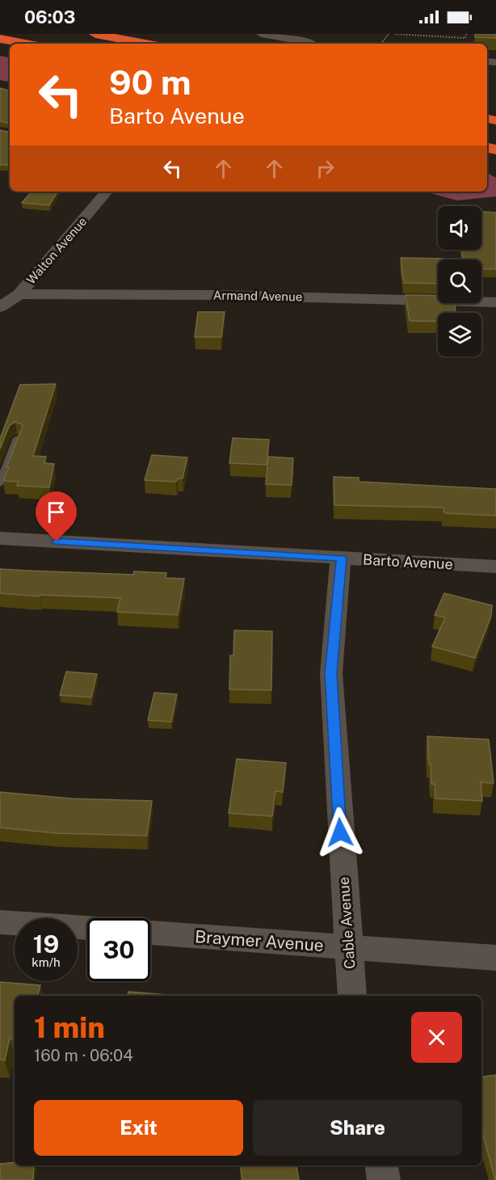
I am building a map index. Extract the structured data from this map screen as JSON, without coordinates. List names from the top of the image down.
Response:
{
  "streets": {
    "street": [
      "Walton Avenue",
      "Armand Avenue",
      "Barto Avenue",
      "Cable Avenue",
      "Braymer Avenue"
    ]
  },
  "crossings": [
    ["Walton Avenue", "Armand Avenue"],
    ["Barto Avenue", "Cable Avenue"],
    ["Cable Avenue", "Braymer Avenue"]
  ],
  "page": {
    "status": "06:03",
    "turn": ["90 m", "Barto Avenue"],
    "speed": "19 km/h",
    "limit": "30",
    "heading": ["1 min", "160 m · 06:04"],
    "buttons": ["Exit", "Share"]
  }
}
